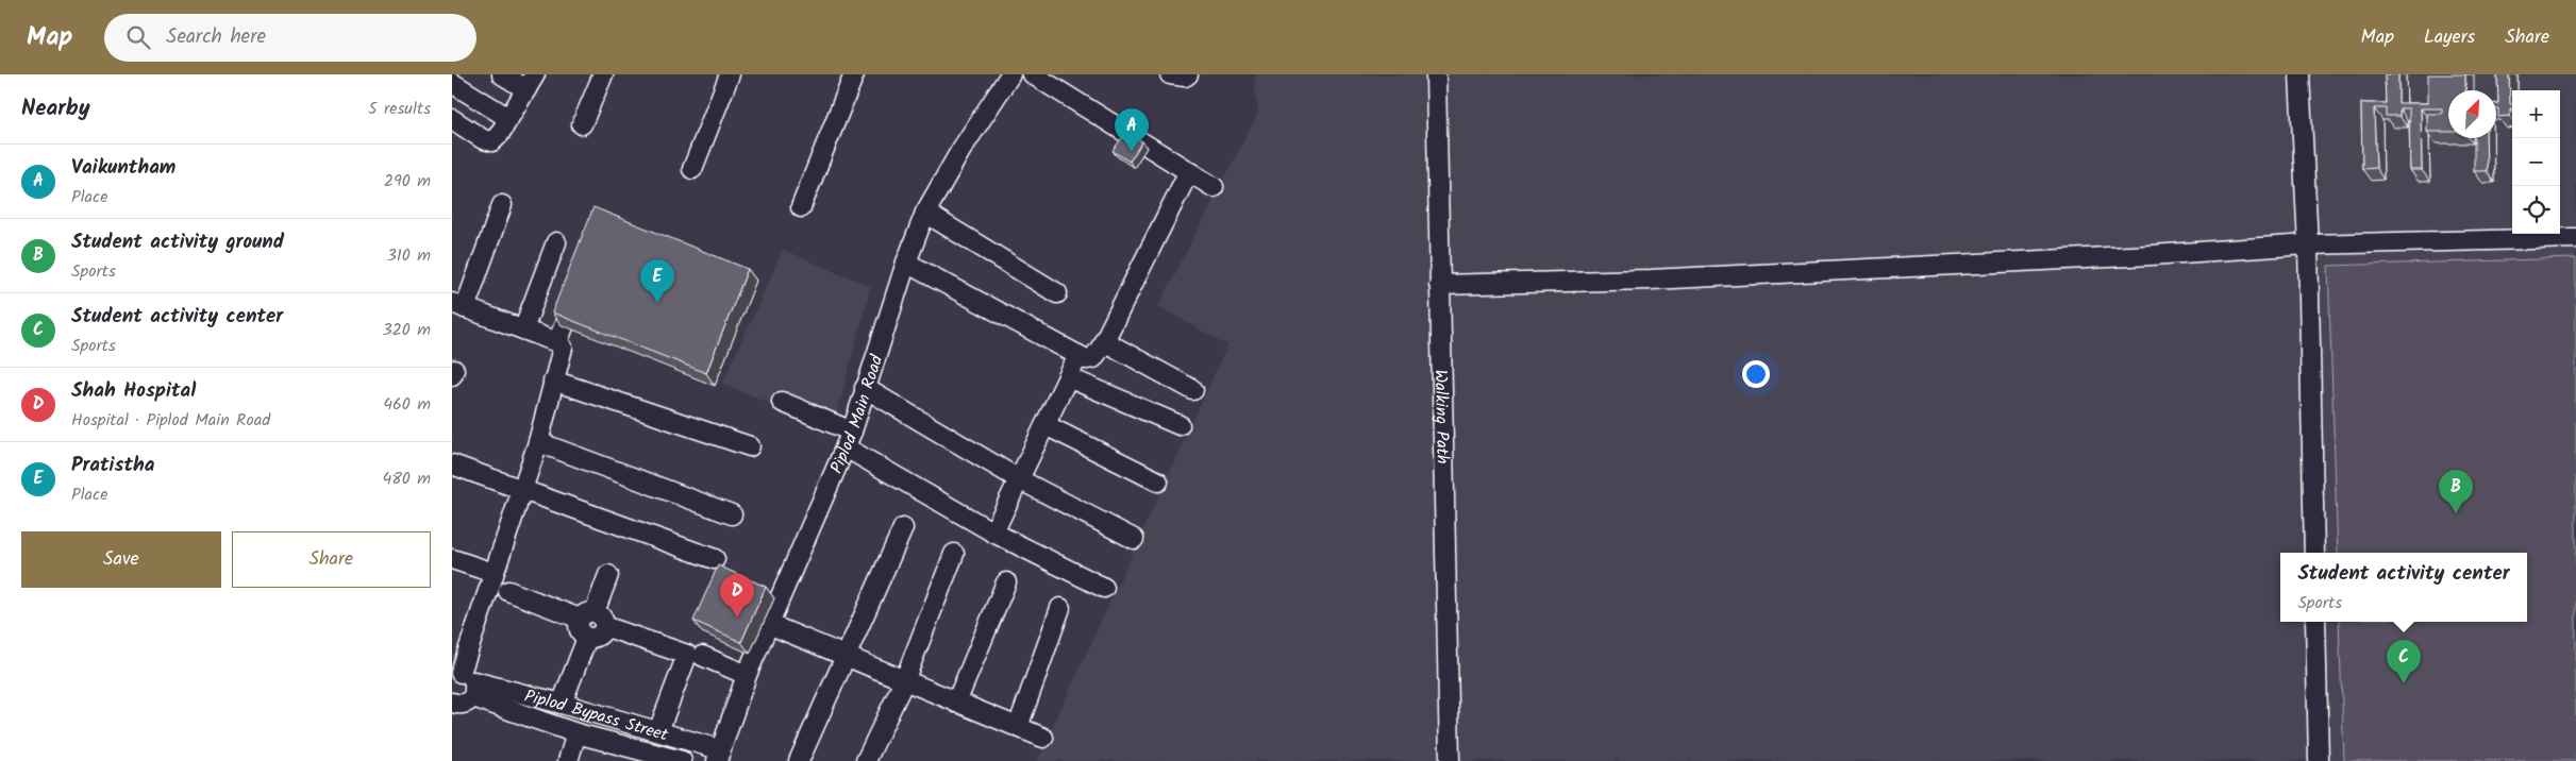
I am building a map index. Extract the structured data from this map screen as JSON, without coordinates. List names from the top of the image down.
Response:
{
  "streets": {
    "street": ["Piplod Main Road", "Walking Path", "Piplod Bypass Street"]
  },
  "crossings": [
    ["Piplod Main Road", "Piplod Bypass Street"]
  ],
  "north": "top right",
  "page": {
    "header": "Map",
    "search": "Search here",
    "nav": ["Map", "Layers", "Share"],
    "heading": ["Nearby", "5 results"],
    "map_buttons": ["+", "−"],
    "pins": [
      "A",
      "E",
      "B",
      "D",
      "C"
    ],
    "list": [
      {
        "mark": "A",
        "name": "Vaikuntham",
        "note": "Place",
        "value": "290 m"
      },
      {
        "mark": "B",
        "name": "Student activity ground",
        "note": "Sports",
        "value": "310 m"
      },
      {
        "mark": "C",
        "name": "Student activity center",
        "note": "Sports",
        "value": "320 m"
      },
      {
        "mark": "D",
        "name": "Shah Hospital",
        "note": "Hospital · Piplod Main Road",
        "value": "460 m"
      },
      {
        "mark": "E",
        "name": "Pratistha",
        "note": "Place",
        "value": "480 m"
      }
    ],
    "buttons": ["Save", "Share"],
    "popup": ["Student activity center", "Sports"]
  }
}
